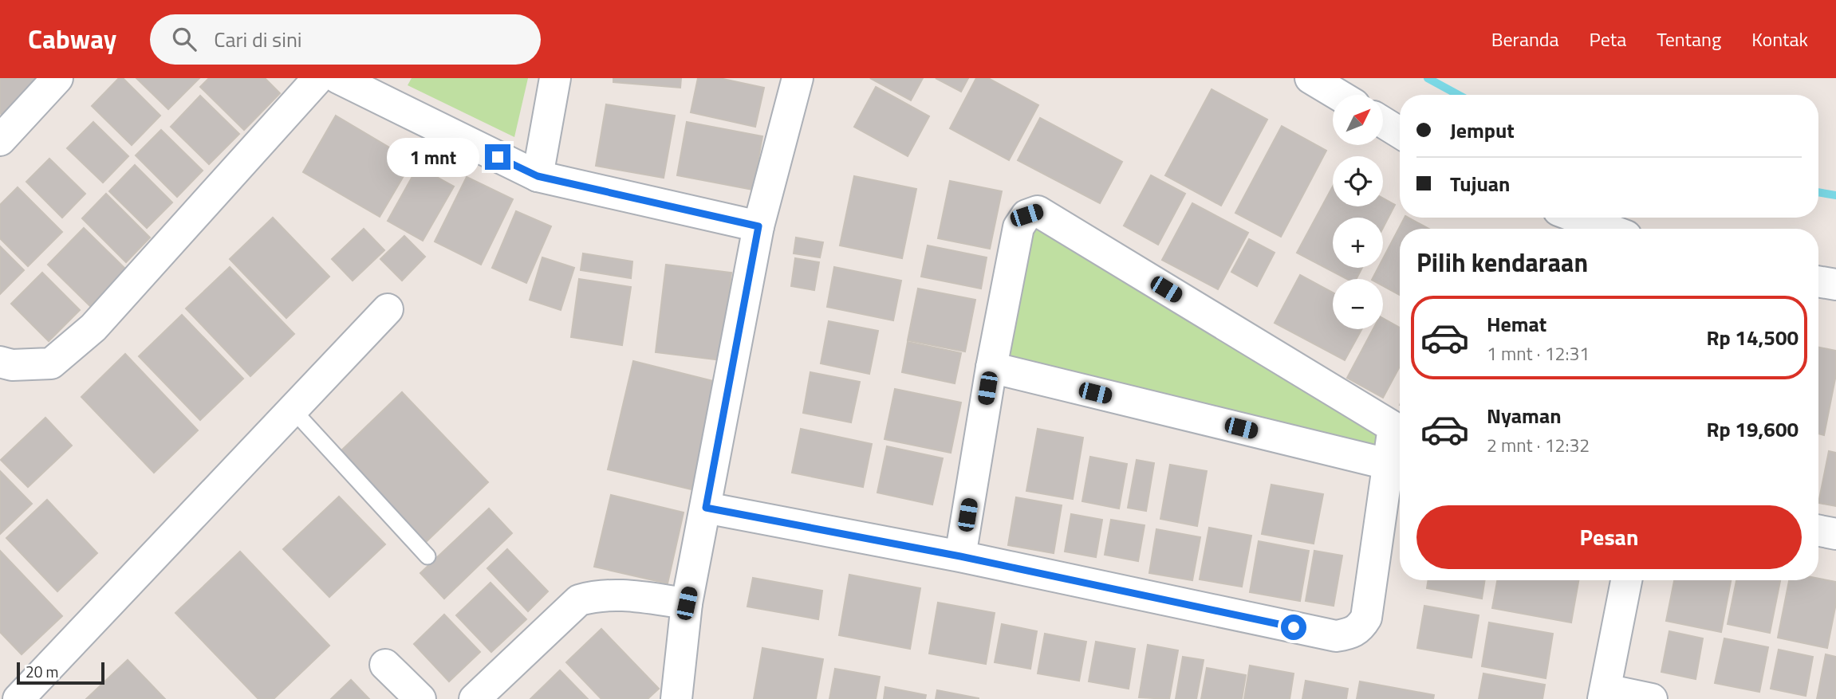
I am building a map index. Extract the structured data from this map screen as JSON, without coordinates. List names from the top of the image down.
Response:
{
  "scale_bar": "20 m",
  "north": "top right",
  "page": {
    "header": "Cabway",
    "search": "Cari di sini",
    "nav": [
      "Beranda",
      "Peta",
      "Tentang",
      "Kontak"
    ],
    "map_buttons": ["+", "−"],
    "banner": ["Jemput", "Tujuan"],
    "bubble": "1 mnt",
    "heading": "Pilih kendaraan",
    "list": [
      {
        "name": "Hemat",
        "note": "1 mnt · 12:31",
        "value": "Rp 14,500"
      },
      {
        "name": "Nyaman",
        "note": "2 mnt · 12:32",
        "value": "Rp 19,600"
      }
    ],
    "buttons": "Pesan",
    "scale": "20 m"
  }
}
